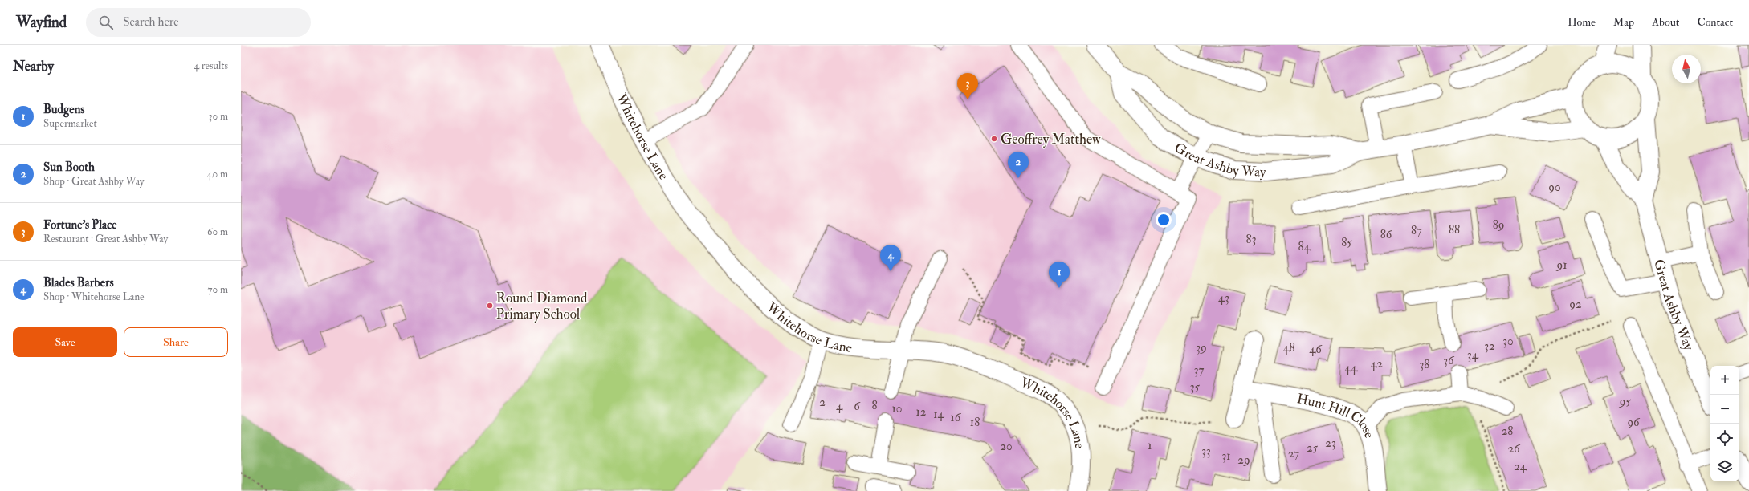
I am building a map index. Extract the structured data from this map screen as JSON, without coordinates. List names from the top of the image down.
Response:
{
  "streets": {
    "street": ["Whitehorse Lane", "Great Ashby Way", "Hunt Hill Close"]
  },
  "places": ["Geoffrey Matthew", "Round Diamond Primary School"],
  "house_numbers": [
    "90",
    "89",
    "88",
    "87",
    "86",
    "83",
    "85",
    "84",
    "91",
    "43",
    "92",
    "30",
    "32",
    "39",
    "48",
    "46",
    "34",
    "36",
    "42",
    "38",
    "44",
    "37",
    "35",
    "95",
    "2",
    "8",
    "4",
    "6",
    "10",
    "12",
    "14",
    "16",
    "18",
    "96",
    "28",
    "23",
    "1",
    "20",
    "25",
    "26",
    "33",
    "27",
    "31",
    "29",
    "24"
  ],
  "north": "top",
  "page": {
    "header": "Wayfind",
    "search": "Search here",
    "nav": [
      "Home",
      "Map",
      "About",
      "Contact"
    ],
    "heading": ["Nearby", "4 results"],
    "pins": [
      "3",
      "2",
      "4",
      "1"
    ],
    "list": [
      {
        "mark": "1",
        "name": "Budgens",
        "note": "Supermarket",
        "value": "30 m"
      },
      {
        "mark": "2",
        "name": "Sun Booth",
        "note": "Shop · Great Ashby Way",
        "value": "40 m"
      },
      {
        "mark": "3",
        "name": "Fortune's Place",
        "note": "Restaurant · Great Ashby Way",
        "value": "60 m"
      },
      {
        "mark": "4",
        "name": "Blades Barbers",
        "note": "Shop · Whitehorse Lane",
        "value": "70 m"
      }
    ],
    "buttons": ["Save", "Share"],
    "map_buttons": ["+", "−"]
  }
}
